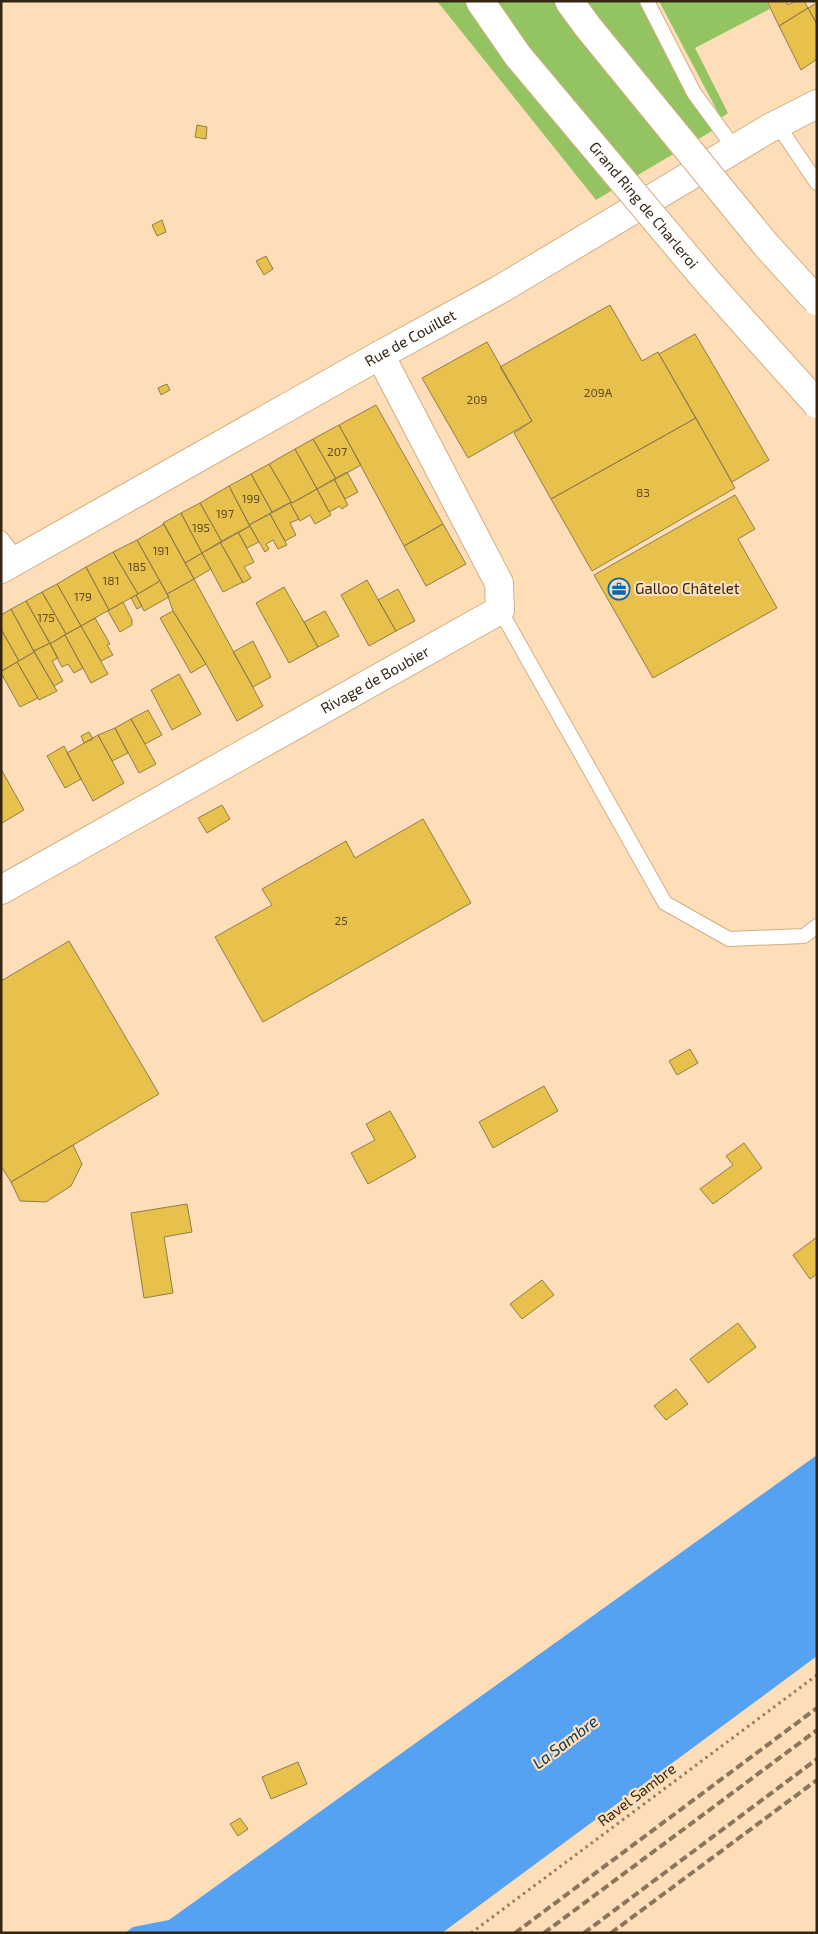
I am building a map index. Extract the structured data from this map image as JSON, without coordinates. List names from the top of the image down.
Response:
{
  "streets": {
    "main road": ["Grand Ring de Charleroi", "Rue de Couillet", "Rivage de Boubier"],
    "path": ["Ravel Sambre"]
  },
  "water": ["La Sambre"],
  "places": {
    "office": ["Galloo Châtelet"]
  },
  "house_numbers": [
    "209A",
    "209",
    "207",
    "83",
    "199",
    "197",
    "195",
    "191",
    "185",
    "181",
    "179",
    "175",
    "25"
  ]
}
